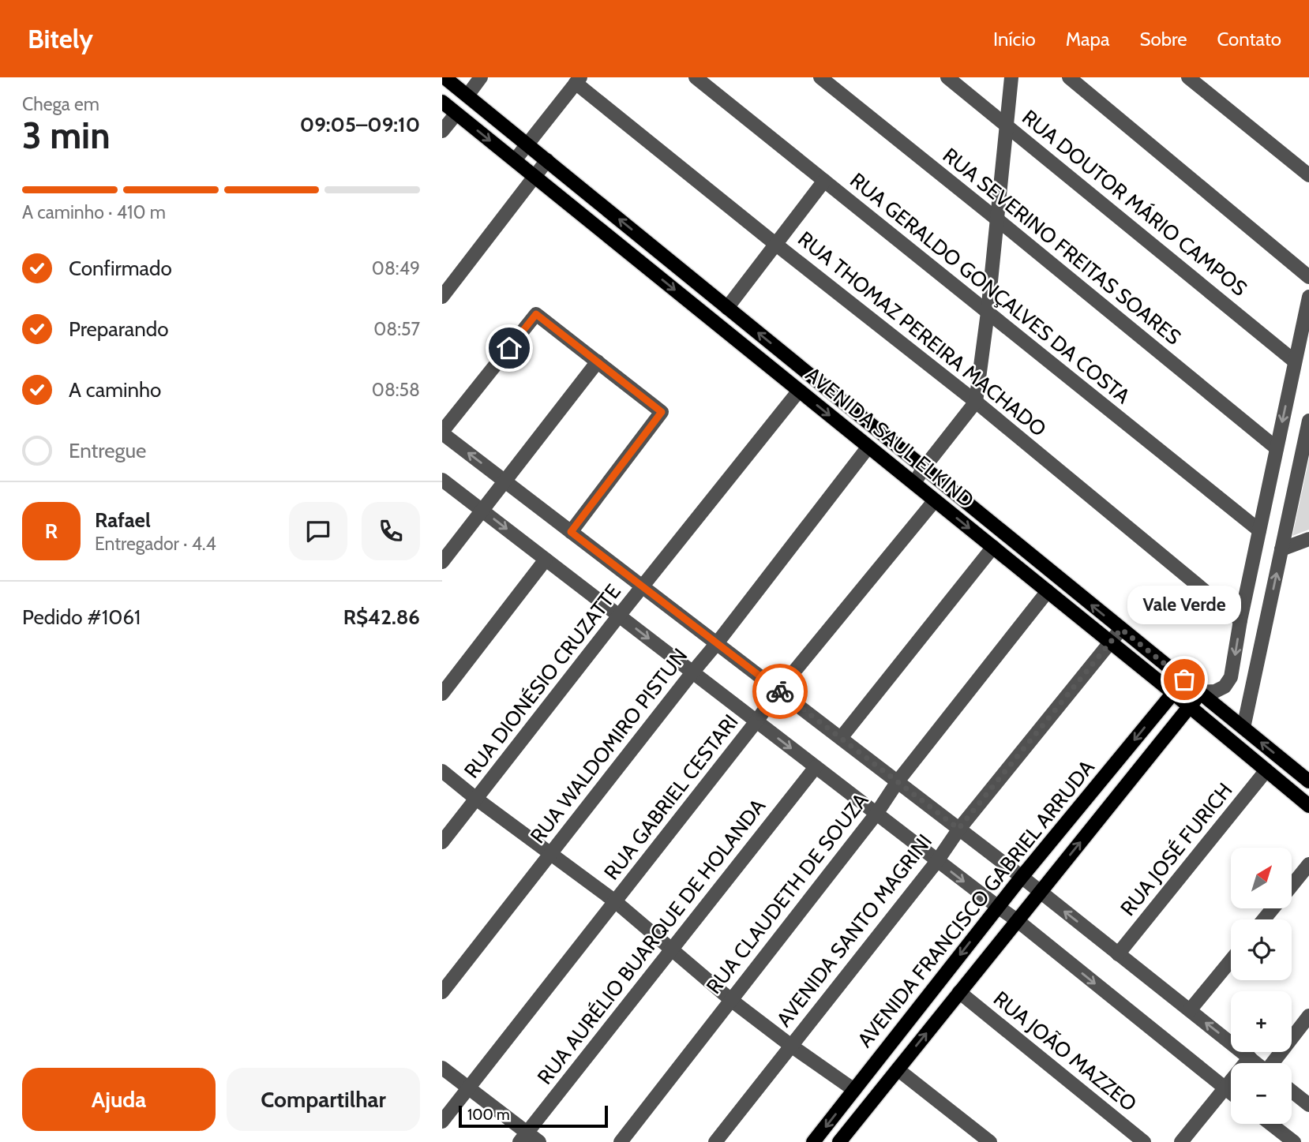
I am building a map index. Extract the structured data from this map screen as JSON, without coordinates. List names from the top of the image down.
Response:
{
  "streets": {
    "main road": ["AVENIDA SAUL ELKIND", "AVENIDA FRANCISCO GABRIEL ARRUDA"],
    "street": [
      "RUA DOUTOR MÁRIO CAMPOS",
      "RUA SEVERINO FREITAS SOARES",
      "RUA GERALDO GONÇALVES DA COSTA",
      "RUA THOMAZ PEREIRA MACHADO",
      "RUA DIONÉSIO CRUZATTE",
      "RUA WALDOMIRO PISTUN",
      "RUA GABRIEL CESTARI",
      "RUA JOSÉ FURICH",
      "RUA CLAUDETH DE SOUZA",
      "AVENIDA SANTO MAGRINI",
      "RUA AURÉLIO BUARQUE DE HOLANDA",
      "RUA JOÃO MAZZEO"
    ]
  },
  "crossings": [
    ["AVENIDA SAUL ELKIND", "RUA DIONÉSIO CRUZATTE"],
    ["AVENIDA SAUL ELKIND", "RUA WALDOMIRO PISTUN"],
    ["AVENIDA SAUL ELKIND", "RUA GABRIEL CESTARI"],
    ["AVENIDA SAUL ELKIND", "RUA JOSÉ FURICH"],
    ["AVENIDA SAUL ELKIND", "RUA CLAUDETH DE SOUZA"],
    ["AVENIDA SAUL ELKIND", "AVENIDA FRANCISCO GABRIEL ARRUDA"],
    ["AVENIDA SAUL ELKIND", "AVENIDA SANTO MAGRINI"],
    ["AVENIDA FRANCISCO GABRIEL ARRUDA", "RUA JOÃO MAZZEO"]
  ],
  "places": ["Vale Verde"],
  "scale_bar": "100 m",
  "north": "top right",
  "page": {
    "header": "Bitely",
    "nav": [
      "Início",
      "Mapa",
      "Sobre",
      "Contato"
    ],
    "heading": ["3 min", "Chega em", "09:05–09:10"],
    "panel": [
      "Rafael",
      "Entregador · 4.4",
      "Pedido #1061",
      "R$42.86"
    ],
    "bar": "A caminho · 410 m",
    "list": [
      ["Confirmado", "08:49"],
      ["Preparando", "08:57"],
      ["A caminho", "08:58"],
      "Entregue"
    ],
    "round": "R",
    "bubble": "Vale Verde",
    "map_buttons": ["+", "−"],
    "buttons": ["Ajuda", "Compartilhar"],
    "scale": "100 m"
  }
}
